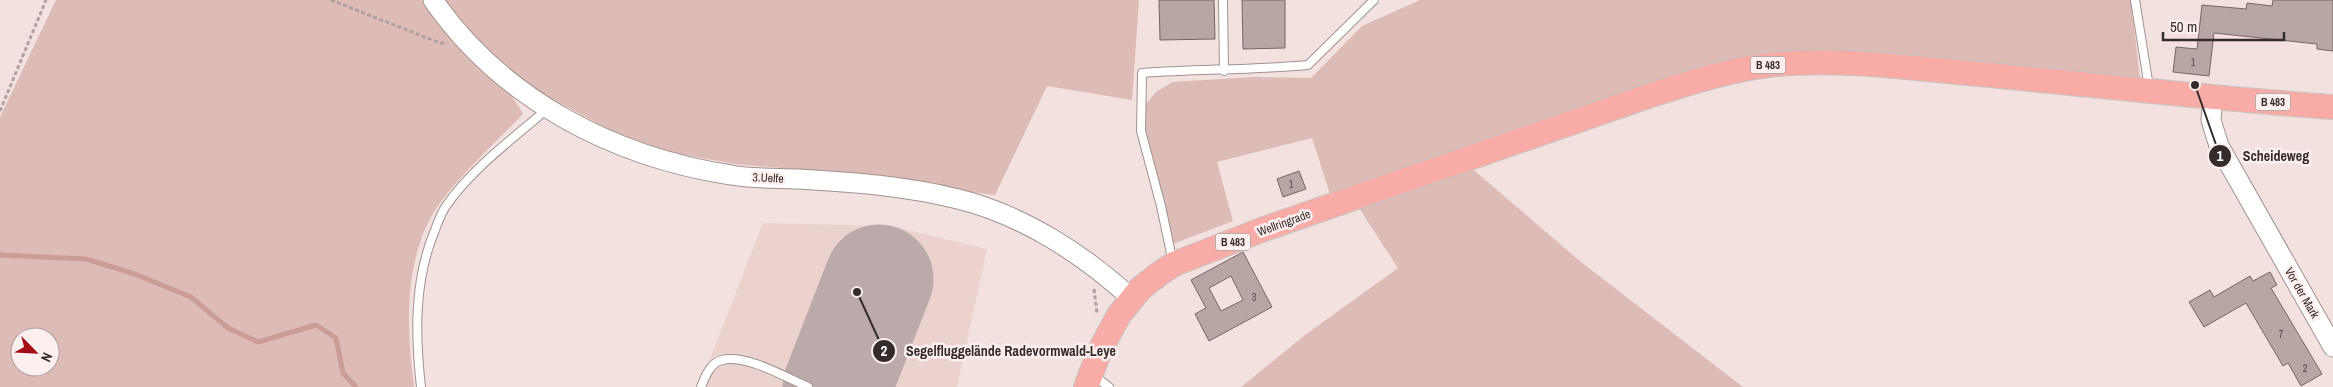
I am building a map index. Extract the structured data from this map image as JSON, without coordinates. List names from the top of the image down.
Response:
{
  "streets": {
    "main road": ["B 483", "Wellringrade"],
    "street": ["3.Uelfe", "Vor der Mark"]
  },
  "crossings": [
    ["B 483", "Wellringrade"],
    ["B 483", "Vor der Mark"],
    ["3.Uelfe", "Wellringrade"]
  ],
  "places": ["Scheideweg", "Segelfluggelände Radevormwald-Leye"],
  "house_numbers": [
    "1",
    "1",
    "3",
    "7",
    "2"
  ],
  "scale_bar": "50 m",
  "north": "bottom right"
}
